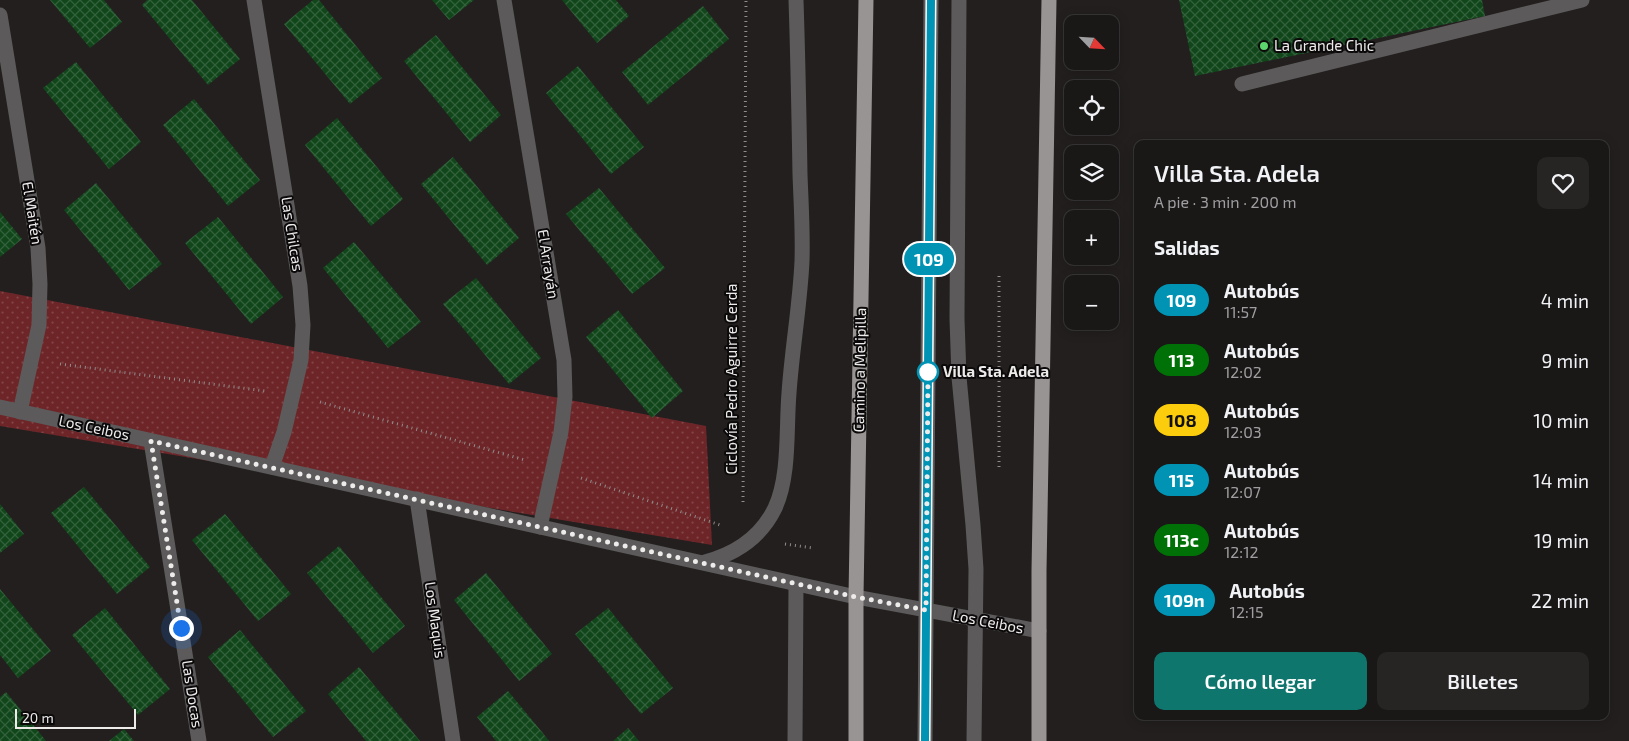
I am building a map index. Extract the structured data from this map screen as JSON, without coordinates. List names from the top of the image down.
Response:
{
  "streets": {
    "main road": ["Camino a Melipilla"],
    "street": [
      "El Maitén",
      "Las Chilcas",
      "El Arrayán",
      "Los Ceibos",
      "Los Maquis",
      "Las Docas"
    ],
    "path": ["Ciclovía Pedro Aguirre Cerda"]
  },
  "crossings": [
    ["El Maitén", "Los Ceibos"],
    ["Las Chilcas", "Los Ceibos"],
    ["El Arrayán", "Los Ceibos"],
    ["Camino a Melipilla", "Los Ceibos"],
    ["Los Ceibos", "Los Maquis"],
    ["Los Ceibos", "Las Docas"]
  ],
  "places": ["La Grande Chic", "Villa Sta. Adela"],
  "lines": ["bus line 109"],
  "scale_bar": "20 m",
  "north": "bottom right",
  "page": {
    "on_map": "109",
    "map_buttons": ["+", "−"],
    "heading": [
      ["Villa Sta. Adela", "A pie · 3 min · 200 m"],
      "Salidas"
    ],
    "list": [
      {
        "mark": "109",
        "name": "Autobús",
        "note": "11:57",
        "value": "4 min"
      },
      {
        "mark": "113",
        "name": "Autobús",
        "note": "12:02",
        "value": "9 min"
      },
      {
        "mark": "108",
        "name": "Autobús",
        "note": "12:03",
        "value": "10 min"
      },
      {
        "mark": "115",
        "name": "Autobús",
        "note": "12:07",
        "value": "14 min"
      },
      {
        "mark": "113c",
        "name": "Autobús",
        "note": "12:12",
        "value": "19 min"
      },
      {
        "mark": "109n",
        "name": "Autobús",
        "note": "12:15",
        "value": "22 min"
      }
    ],
    "buttons": ["Cómo llegar", "Billetes"],
    "scale": "20 m"
  }
}
